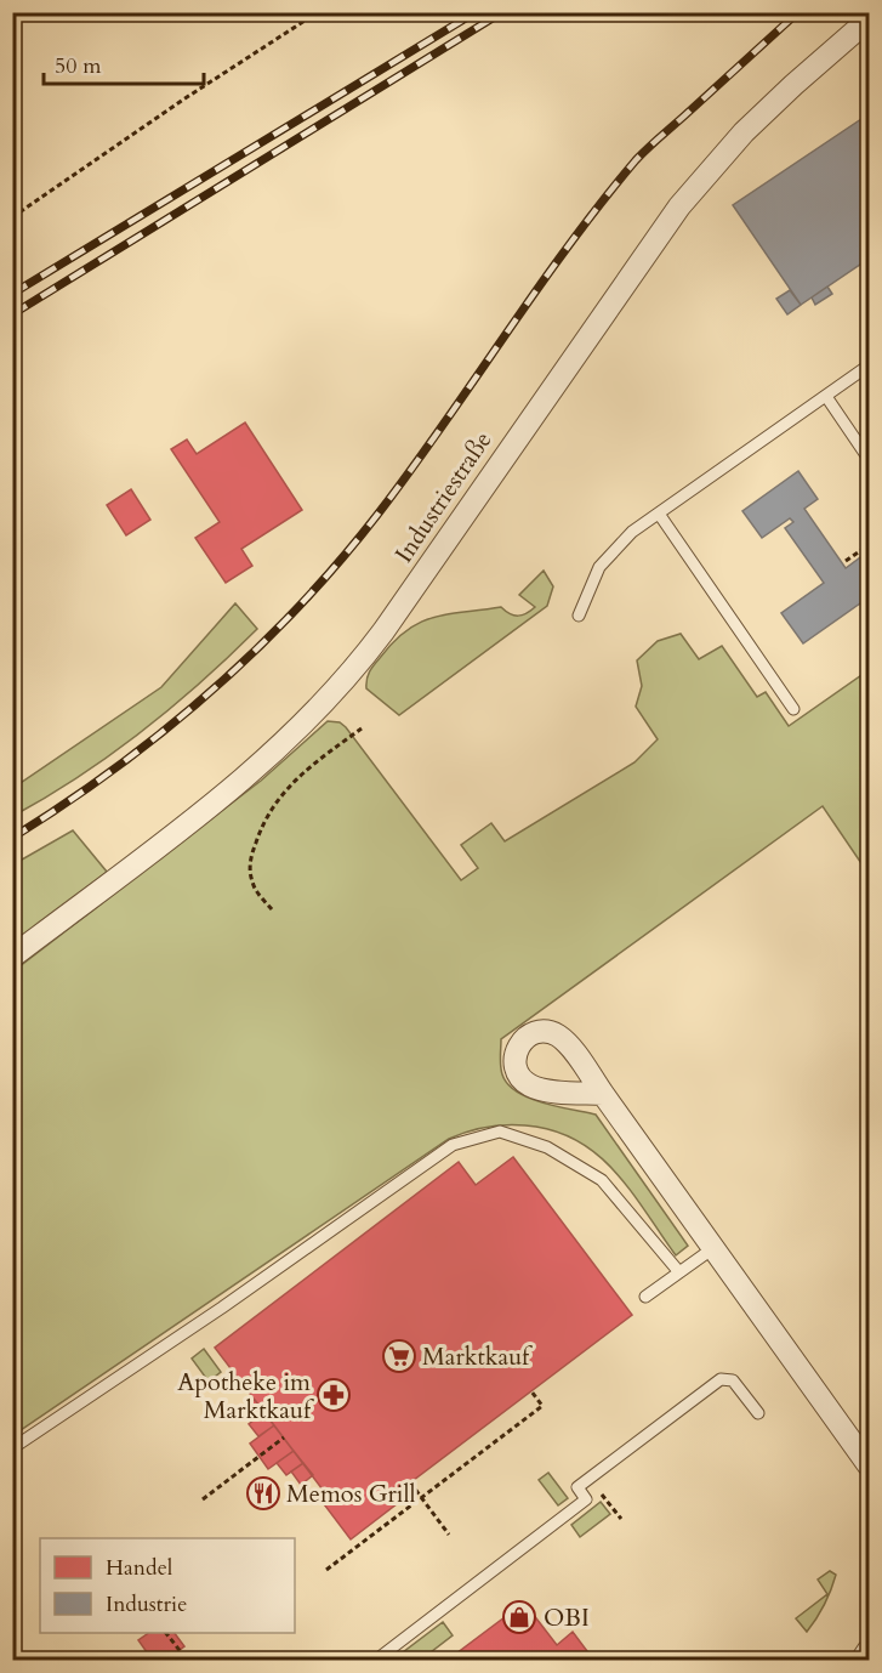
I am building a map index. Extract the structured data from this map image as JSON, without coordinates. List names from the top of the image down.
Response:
{
  "streets": {
    "street": ["Industriestraße"]
  },
  "places": {
    "supermarket": ["Marktkauf"],
    "pharmacy": ["Apotheke im Marktkauf"],
    "restaurant": ["Memos Grill"],
    "shop": ["OBI"]
  },
  "legend": ["Handel", "Industrie"],
  "scale_bar": "50 m"
}
